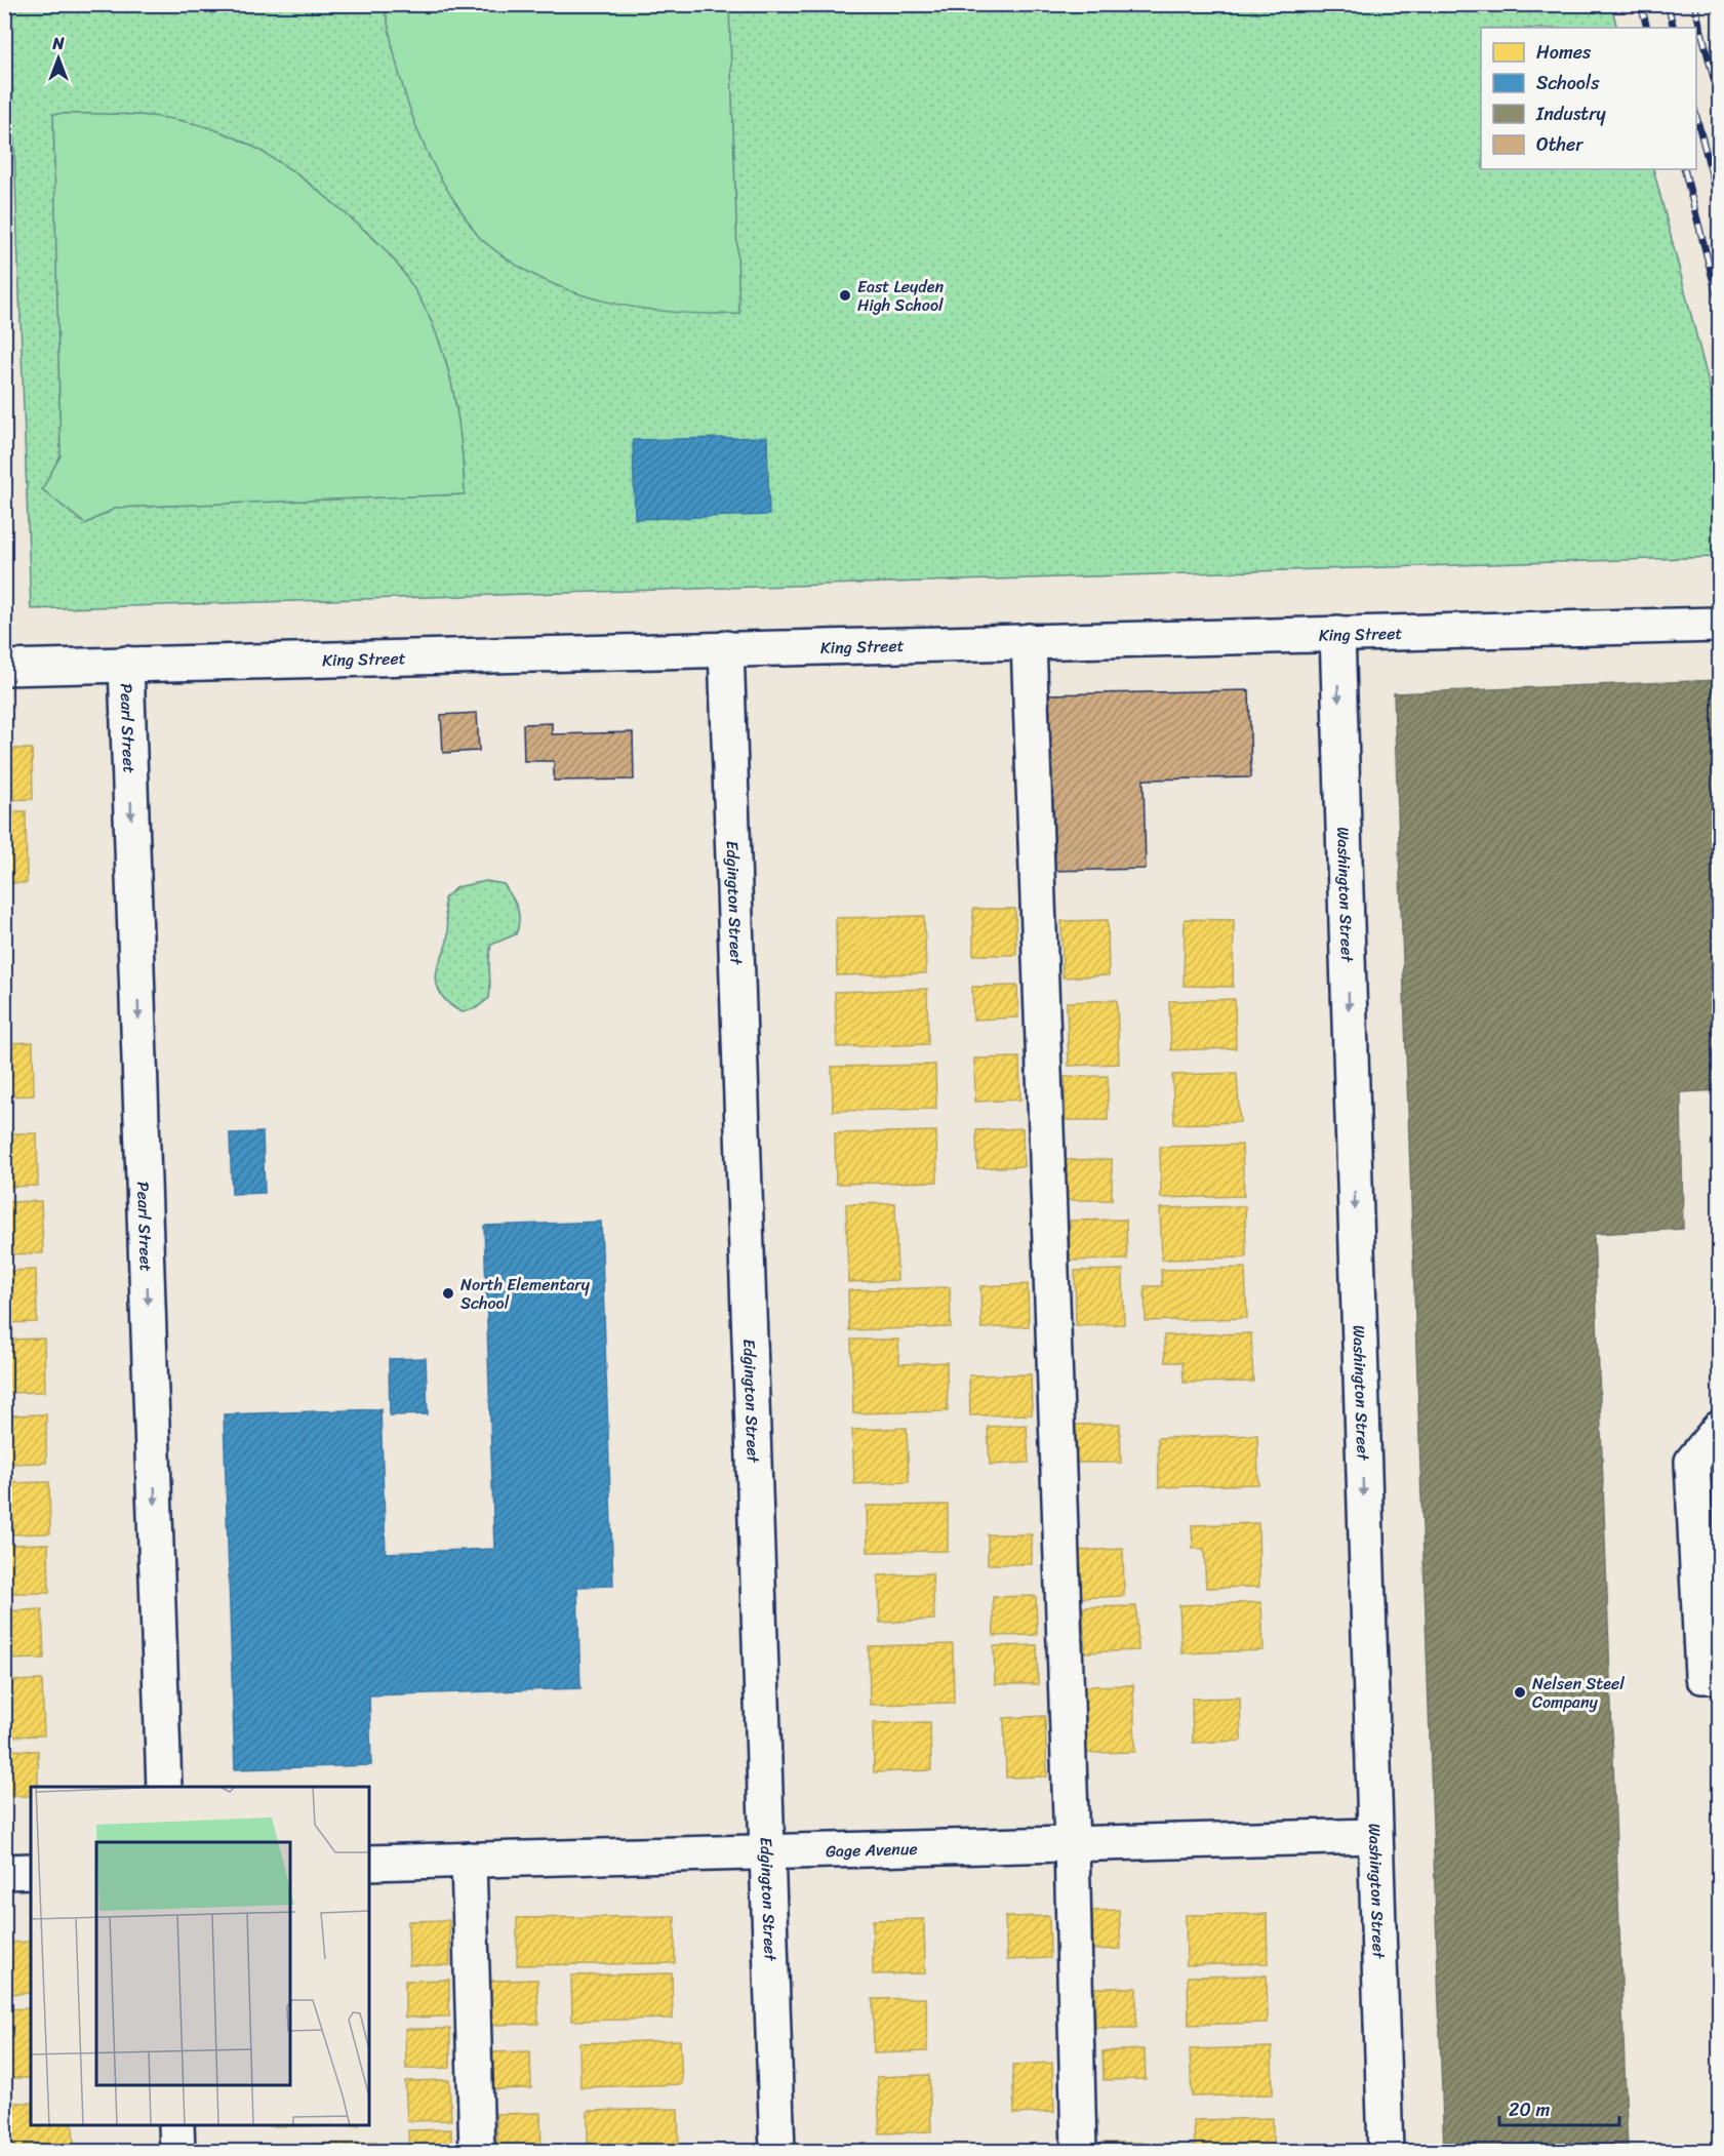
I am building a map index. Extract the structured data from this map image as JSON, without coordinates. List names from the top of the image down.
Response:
{
  "streets": {
    "street": [
      "King Street",
      "Pearl Street",
      "Washington Street",
      "Edgington Street",
      "Gage Avenue"
    ]
  },
  "crossings": [
    ["King Street", "Pearl Street"],
    ["King Street", "Washington Street"],
    ["King Street", "Edgington Street"],
    ["Washington Street", "Gage Avenue"],
    ["Edgington Street", "Gage Avenue"]
  ],
  "one_way": ["Pearl Street"],
  "places": ["East Leyden High School", "North Elementary School", "Nelsen Steel Company"],
  "legend": [
    "Homes",
    "Schools",
    "Industry",
    "Other"
  ],
  "scale_bar": "20 m",
  "north": "top"
}
